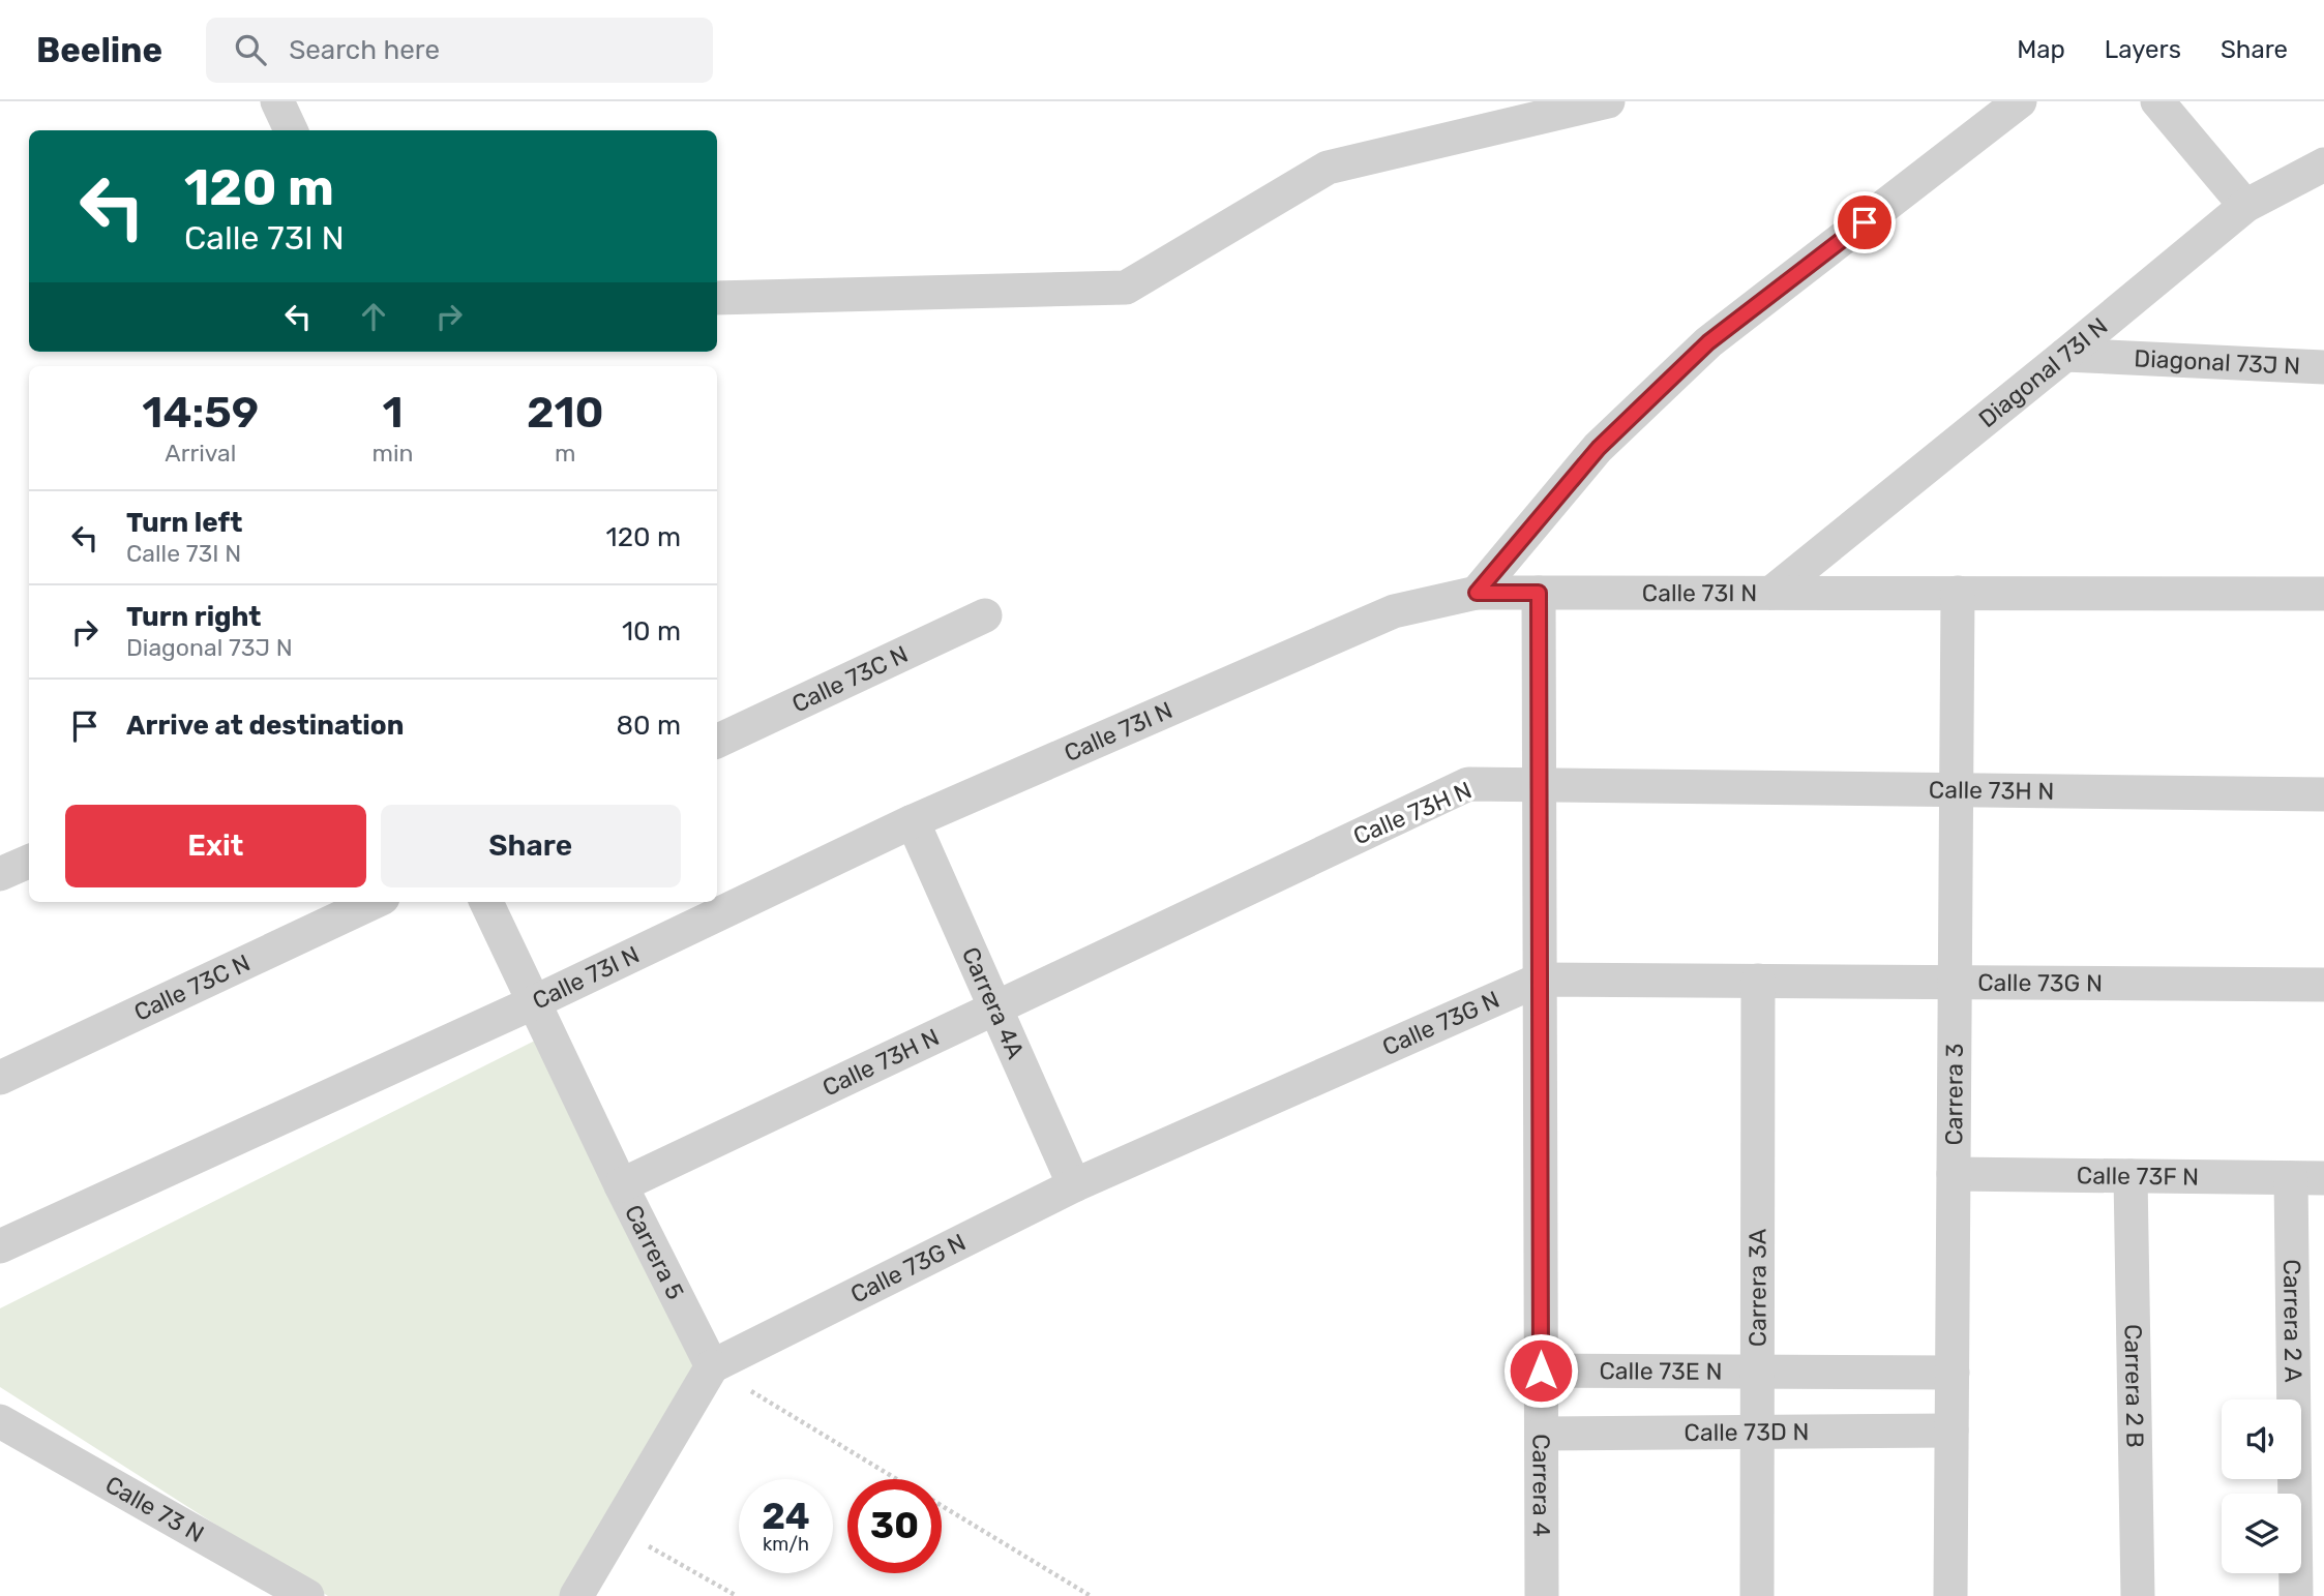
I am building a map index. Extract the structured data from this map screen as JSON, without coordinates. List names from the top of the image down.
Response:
{
  "streets": {
    "street": [
      "Diagonal 73J N",
      "Diagonal 73I N",
      "Calle 73I N",
      "Calle 73C N",
      "Calle 73H N",
      "Calle 73G N",
      "Carrera 4A",
      "Carrera 3",
      "Calle 73F N",
      "Carrera 5",
      "Carrera 3A",
      "Carrera 2 A",
      "Calle 73E N",
      "Carrera 2 B",
      "Calle 73D N",
      "Carrera 4",
      "Calle 73 N"
    ]
  },
  "crossings": [
    ["Diagonal 73J N", "Diagonal 73I N"],
    ["Diagonal 73I N", "Calle 73I N"],
    ["Calle 73I N", "Carrera 4A"],
    ["Calle 73I N", "Carrera 3"],
    ["Calle 73I N", "Carrera 5"],
    ["Calle 73I N", "Carrera 4"],
    ["Calle 73H N", "Carrera 4A"],
    ["Calle 73H N", "Carrera 3"],
    ["Calle 73H N", "Carrera 5"],
    ["Calle 73H N", "Carrera 4"],
    ["Calle 73G N", "Carrera 4A"],
    ["Calle 73G N", "Carrera 3"],
    ["Calle 73G N", "Carrera 5"],
    ["Calle 73G N", "Carrera 3A"],
    ["Calle 73G N", "Carrera 4"],
    ["Carrera 3", "Calle 73F N"],
    ["Carrera 3", "Calle 73E N"],
    ["Carrera 3", "Calle 73D N"],
    ["Calle 73F N", "Carrera 2 A"],
    ["Calle 73F N", "Carrera 2 B"],
    ["Carrera 3A", "Calle 73E N"],
    ["Carrera 3A", "Calle 73D N"],
    ["Calle 73E N", "Carrera 4"],
    ["Calle 73D N", "Carrera 4"]
  ],
  "page": {
    "header": "Beeline",
    "search": "Search here",
    "nav": ["Map", "Layers", "Share"],
    "turn": ["120 m", "Calle 73I N"],
    "eta": [
      "14:59",
      "Arrival",
      "1",
      "min",
      "210",
      "m"
    ],
    "list": [
      {
        "name": "Turn left",
        "note": "Calle 73I N",
        "value": "120 m"
      },
      {
        "name": "Turn right",
        "note": "Diagonal 73J N",
        "value": "10 m"
      },
      {
        "name": "Arrive at destination",
        "value": "80 m"
      }
    ],
    "buttons": ["Exit", "Share"],
    "speed": "24 km/h",
    "limit": "30"
  }
}
